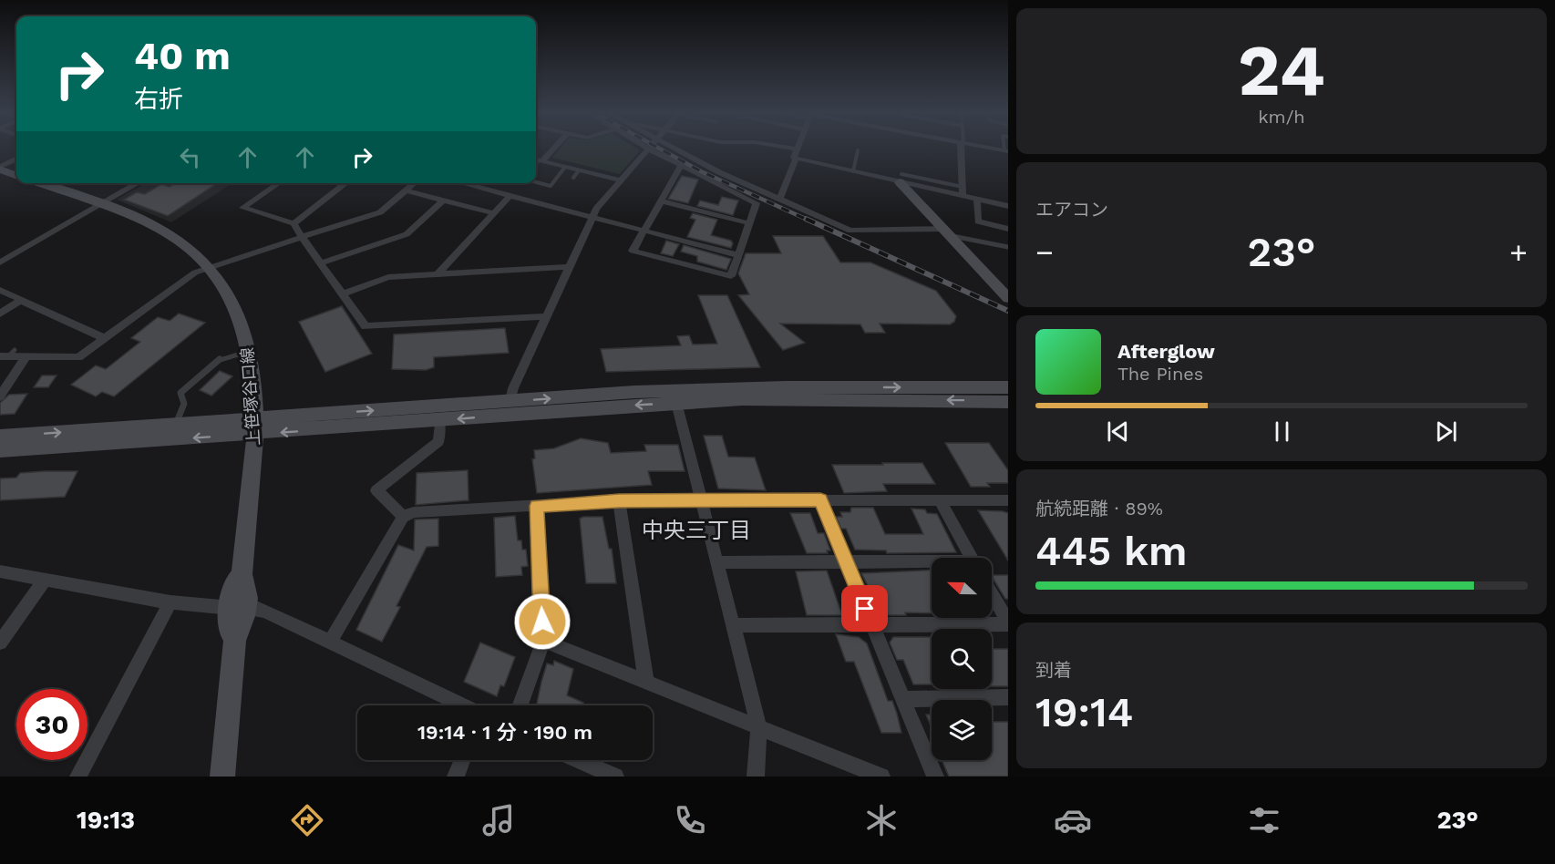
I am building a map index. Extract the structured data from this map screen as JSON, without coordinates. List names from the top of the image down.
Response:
{
  "streets": {
    "street": ["上笹塚谷口線"]
  },
  "districts": ["中央三丁目"],
  "north": "left",
  "page": {
    "tile": [
      ["24", "km/h"],
      "エアコン",
      ["航続距離 · 89%", "445 km"],
      ["到着", "19:14"]
    ],
    "turn": ["40 m", "右折"],
    "heat": ["−", "23°", "+"],
    "song": ["Afterglow", "The Pines"],
    "limit": "30",
    "trip": "19:14 · 1 分 · 190 m",
    "tabs": ["19:13", "23°"]
  }
}
